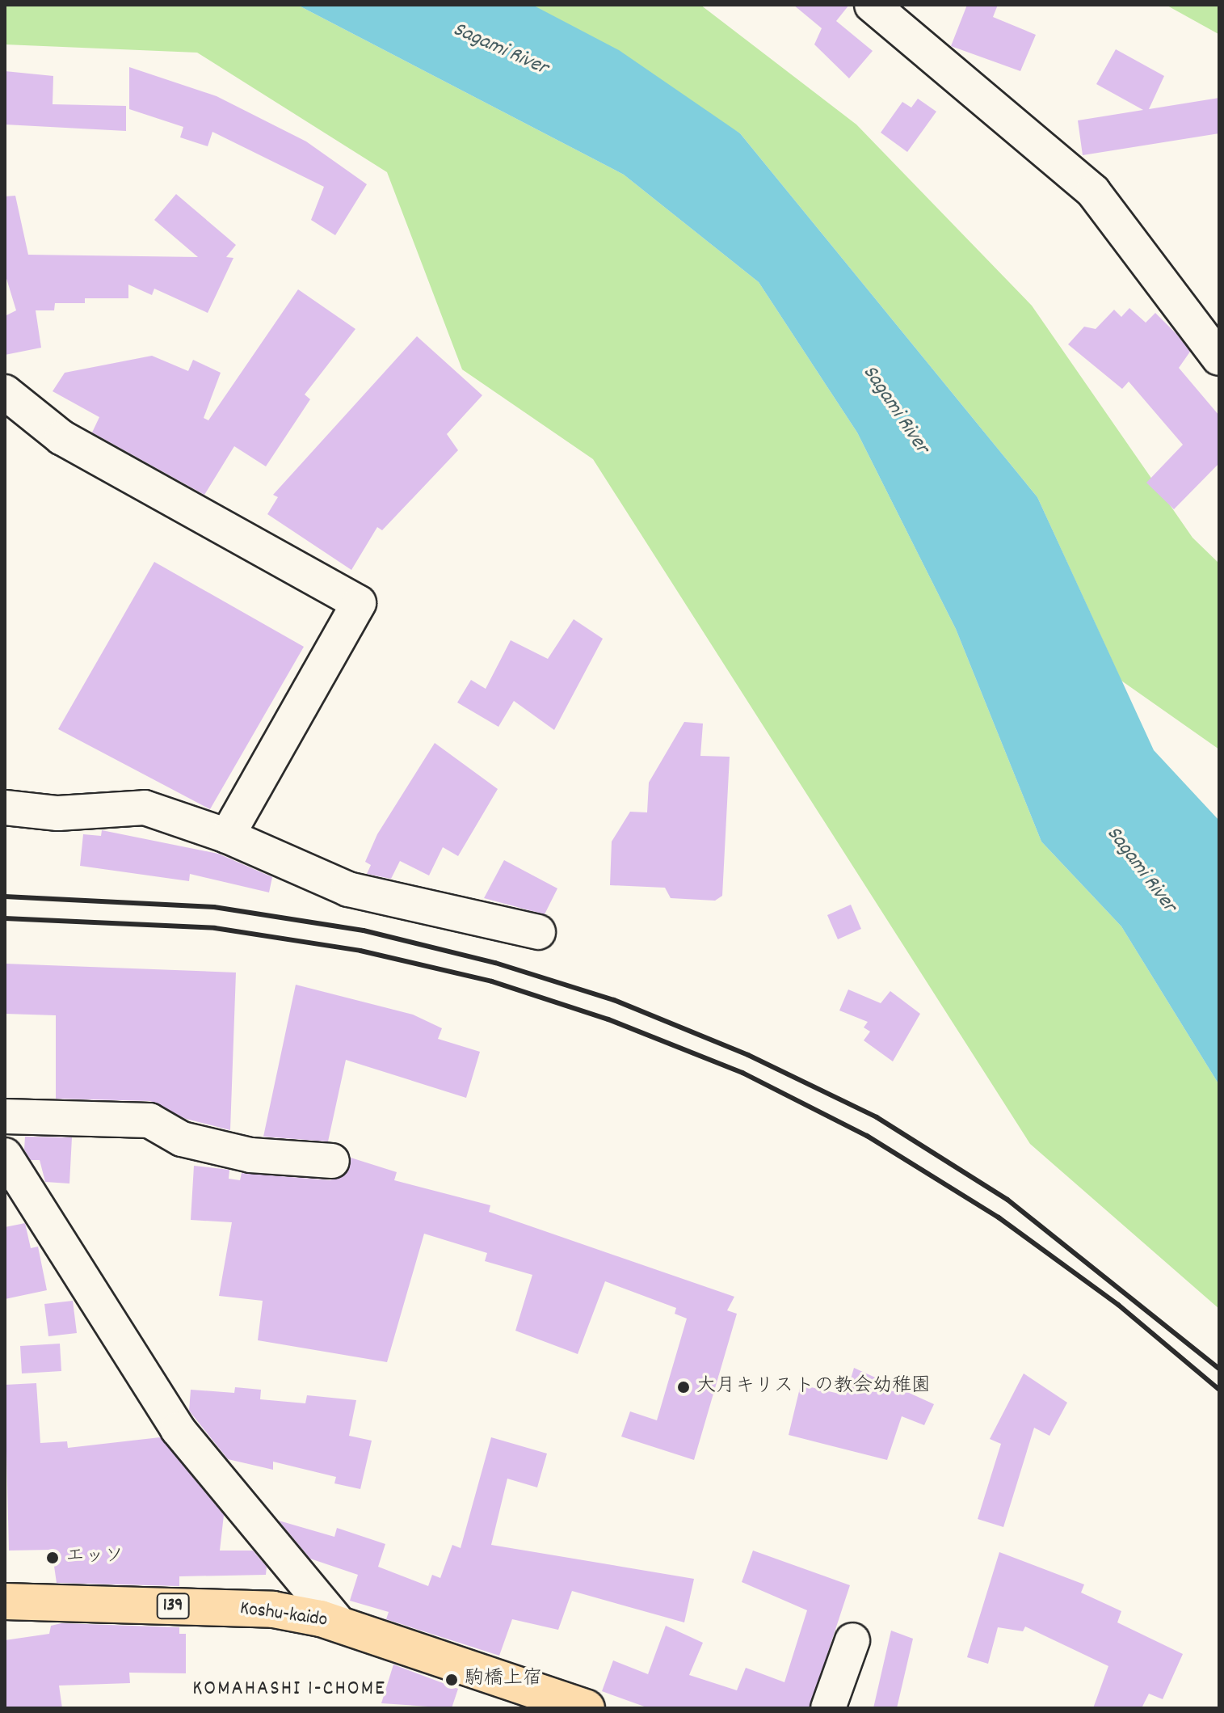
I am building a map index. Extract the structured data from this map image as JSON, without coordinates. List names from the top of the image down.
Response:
{
  "streets": {
    "highway": ["139", "Koshu-kaido"]
  },
  "districts": ["KOMAHASHI 1-CHOME"],
  "water": ["Sagami River"],
  "places": ["大月キリストの教会幼稚園", "エッソ", "駒橋上宿"]
}
